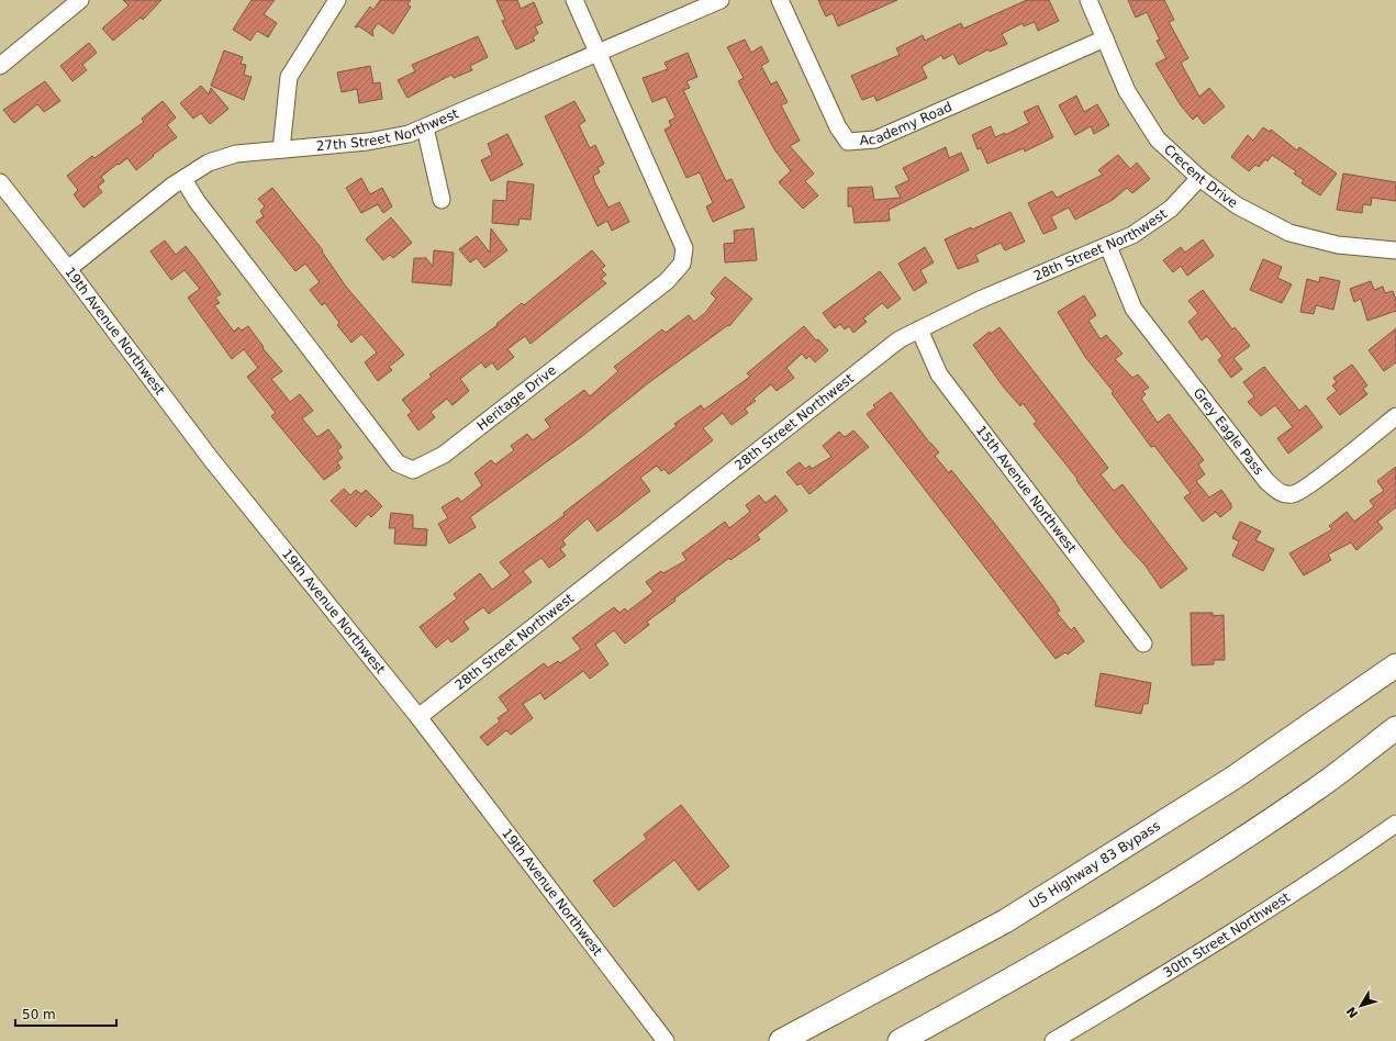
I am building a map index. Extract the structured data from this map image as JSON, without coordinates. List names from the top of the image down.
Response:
{
  "streets": {
    "highway": ["US Highway 83 Bypass"],
    "street": [
      "Academy Road",
      "27th Street Northwest",
      "Crecent Drive",
      "28th Street Northwest",
      "19th Avenue Northwest",
      "Heritage Drive",
      "Grey Eagle Pass",
      "15th Avenue Northwest",
      "30th Street Northwest"
    ]
  },
  "crossings": [
    ["Academy Road", "Crecent Drive"],
    ["27th Street Northwest", "19th Avenue Northwest"],
    ["27th Street Northwest", "Heritage Drive"],
    ["Crecent Drive", "28th Street Northwest"],
    ["28th Street Northwest", "19th Avenue Northwest"],
    ["28th Street Northwest", "Grey Eagle Pass"],
    ["28th Street Northwest", "15th Avenue Northwest"]
  ],
  "scale_bar": "50 m",
  "north": "bottom left"
}
